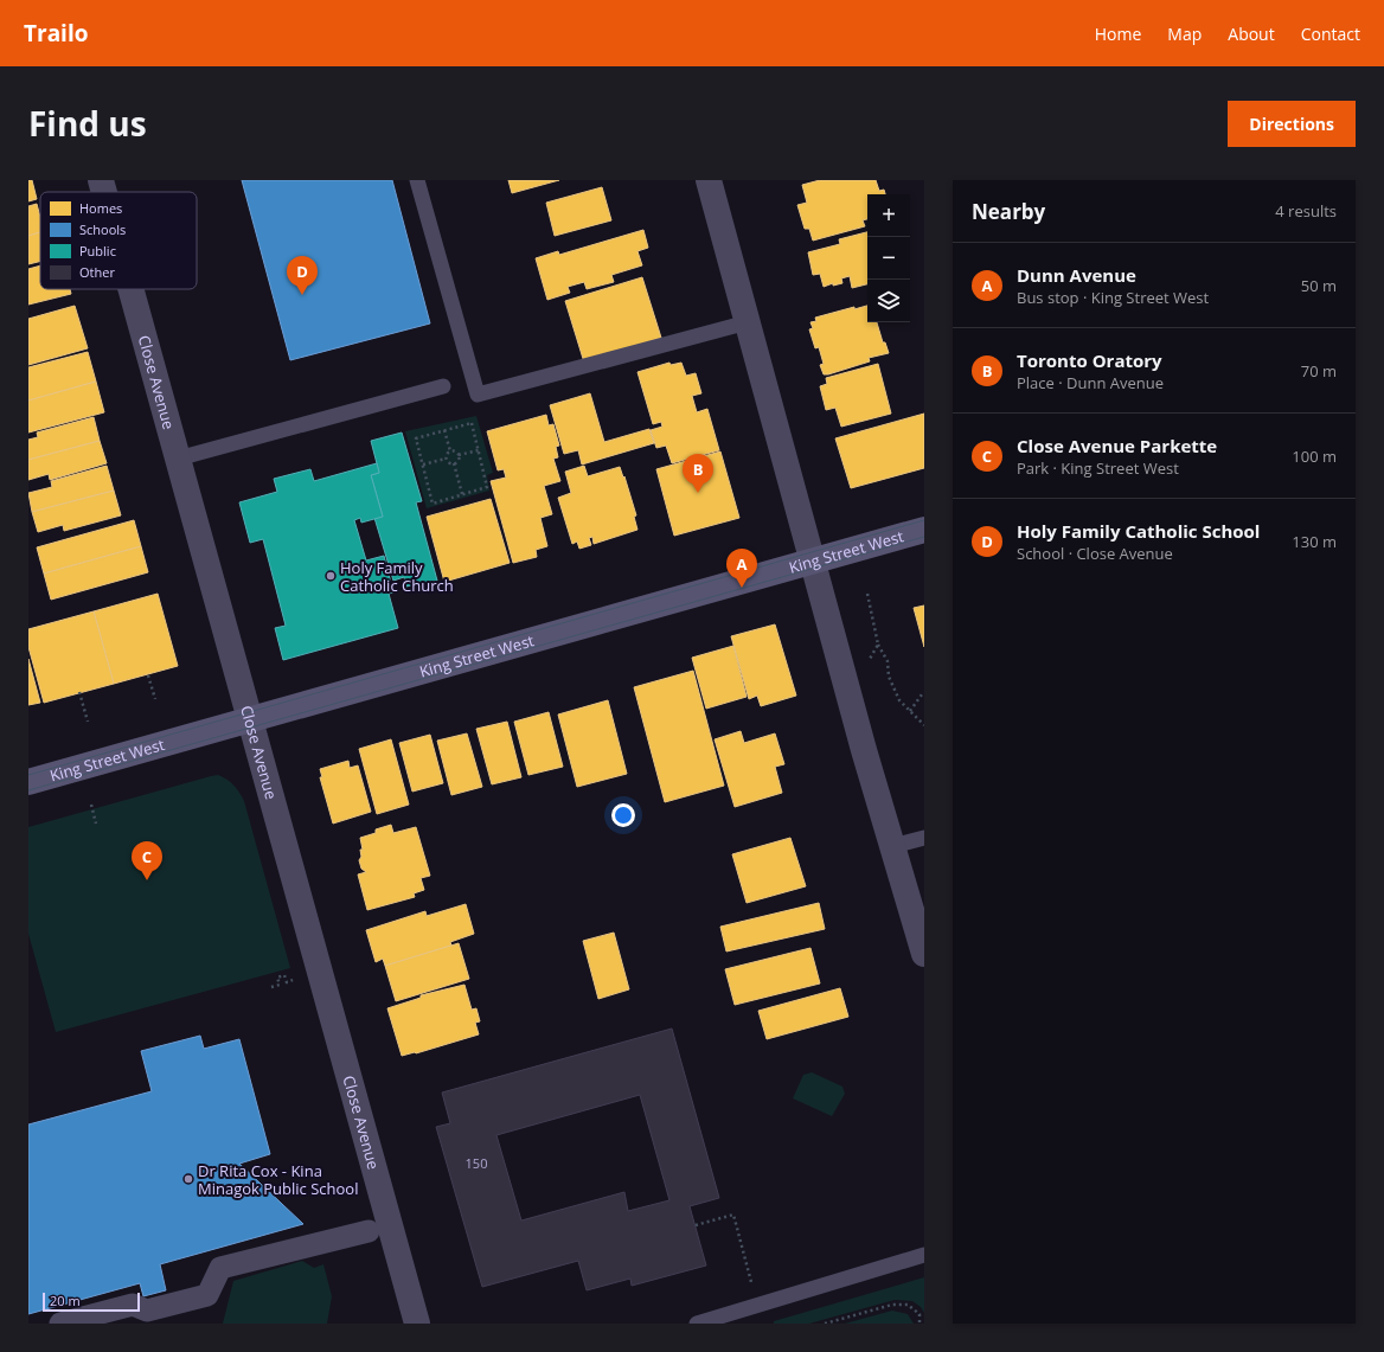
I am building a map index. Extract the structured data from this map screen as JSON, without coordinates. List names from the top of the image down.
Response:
{
  "streets": {
    "main road": ["King Street West"],
    "street": ["Close Avenue"]
  },
  "crossings": [
    ["Close Avenue", "King Street West"]
  ],
  "places": ["Holy Family Catholic Church", "Dr Rita Cox - Kina Minagok Public School"],
  "house_numbers": ["150"],
  "legend": [
    "Homes",
    "Schools",
    "Public",
    "Other"
  ],
  "scale_bar": "20 m",
  "page": {
    "header": "Trailo",
    "nav": [
      "Home",
      "Map",
      "About",
      "Contact"
    ],
    "title": "Find us",
    "buttons": "Directions",
    "heading": ["Nearby", "4 results"],
    "map_buttons": ["+", "−"],
    "list": [
      {
        "mark": "A",
        "name": "Dunn Avenue",
        "note": "Bus stop · King Street West",
        "value": "50 m"
      },
      {
        "mark": "B",
        "name": "Toronto Oratory",
        "note": "Place · Dunn Avenue",
        "value": "70 m"
      },
      {
        "mark": "C",
        "name": "Close Avenue Parkette",
        "note": "Park · King Street West",
        "value": "100 m"
      },
      {
        "mark": "D",
        "name": "Holy Family Catholic School",
        "note": "School · Close Avenue",
        "value": "130 m"
      }
    ],
    "pins": [
      "D",
      "B",
      "A",
      "C"
    ],
    "scale": "20 m"
  }
}
